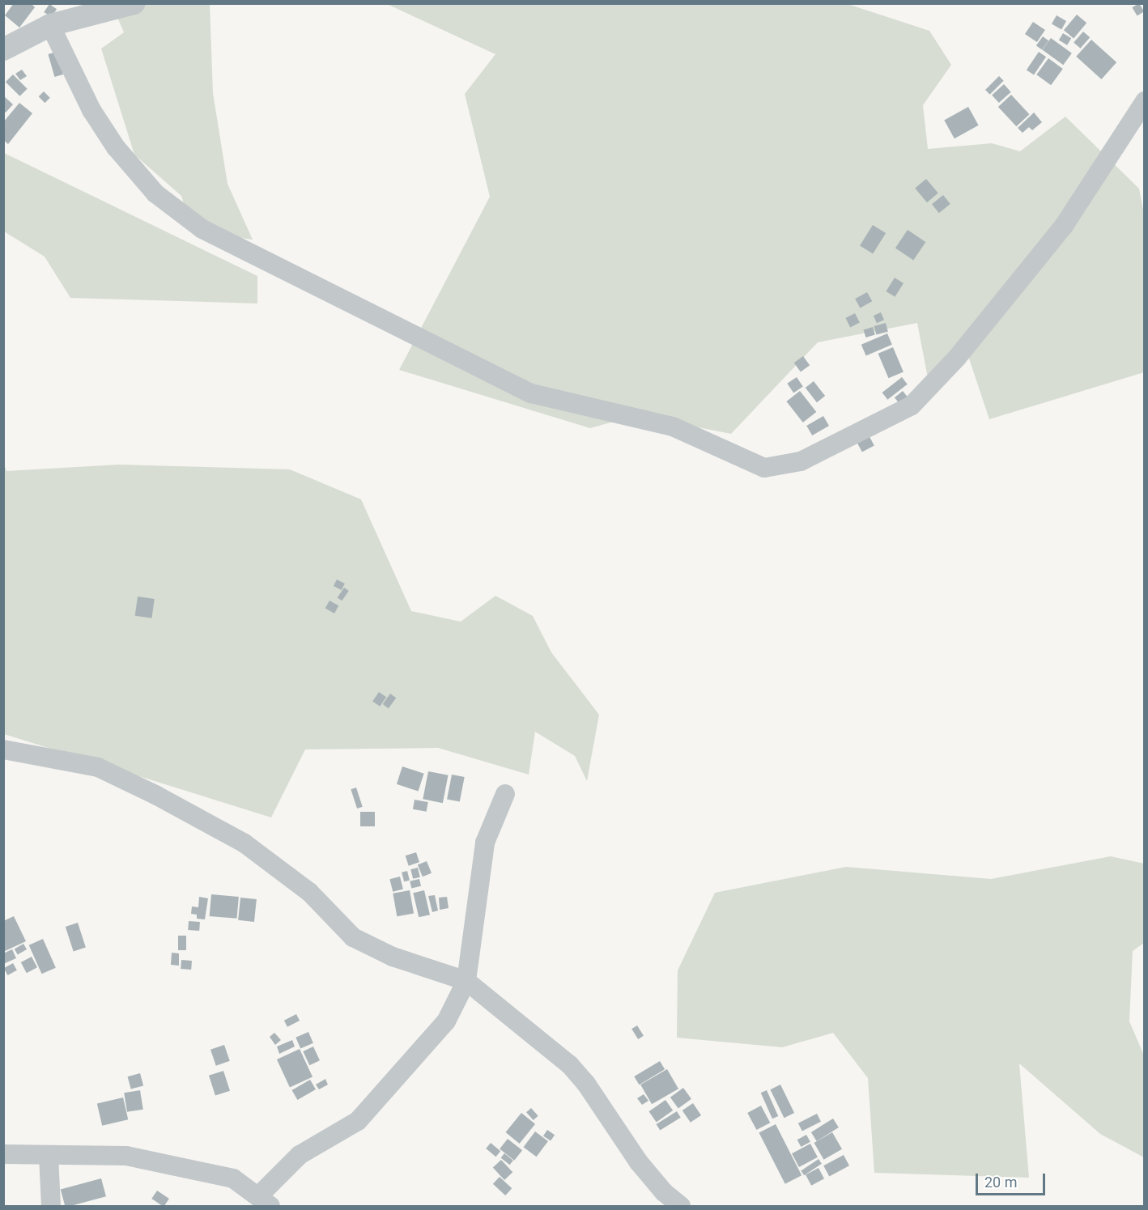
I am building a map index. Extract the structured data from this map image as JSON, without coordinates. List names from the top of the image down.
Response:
{
  "scale_bar": "20 m"
}
